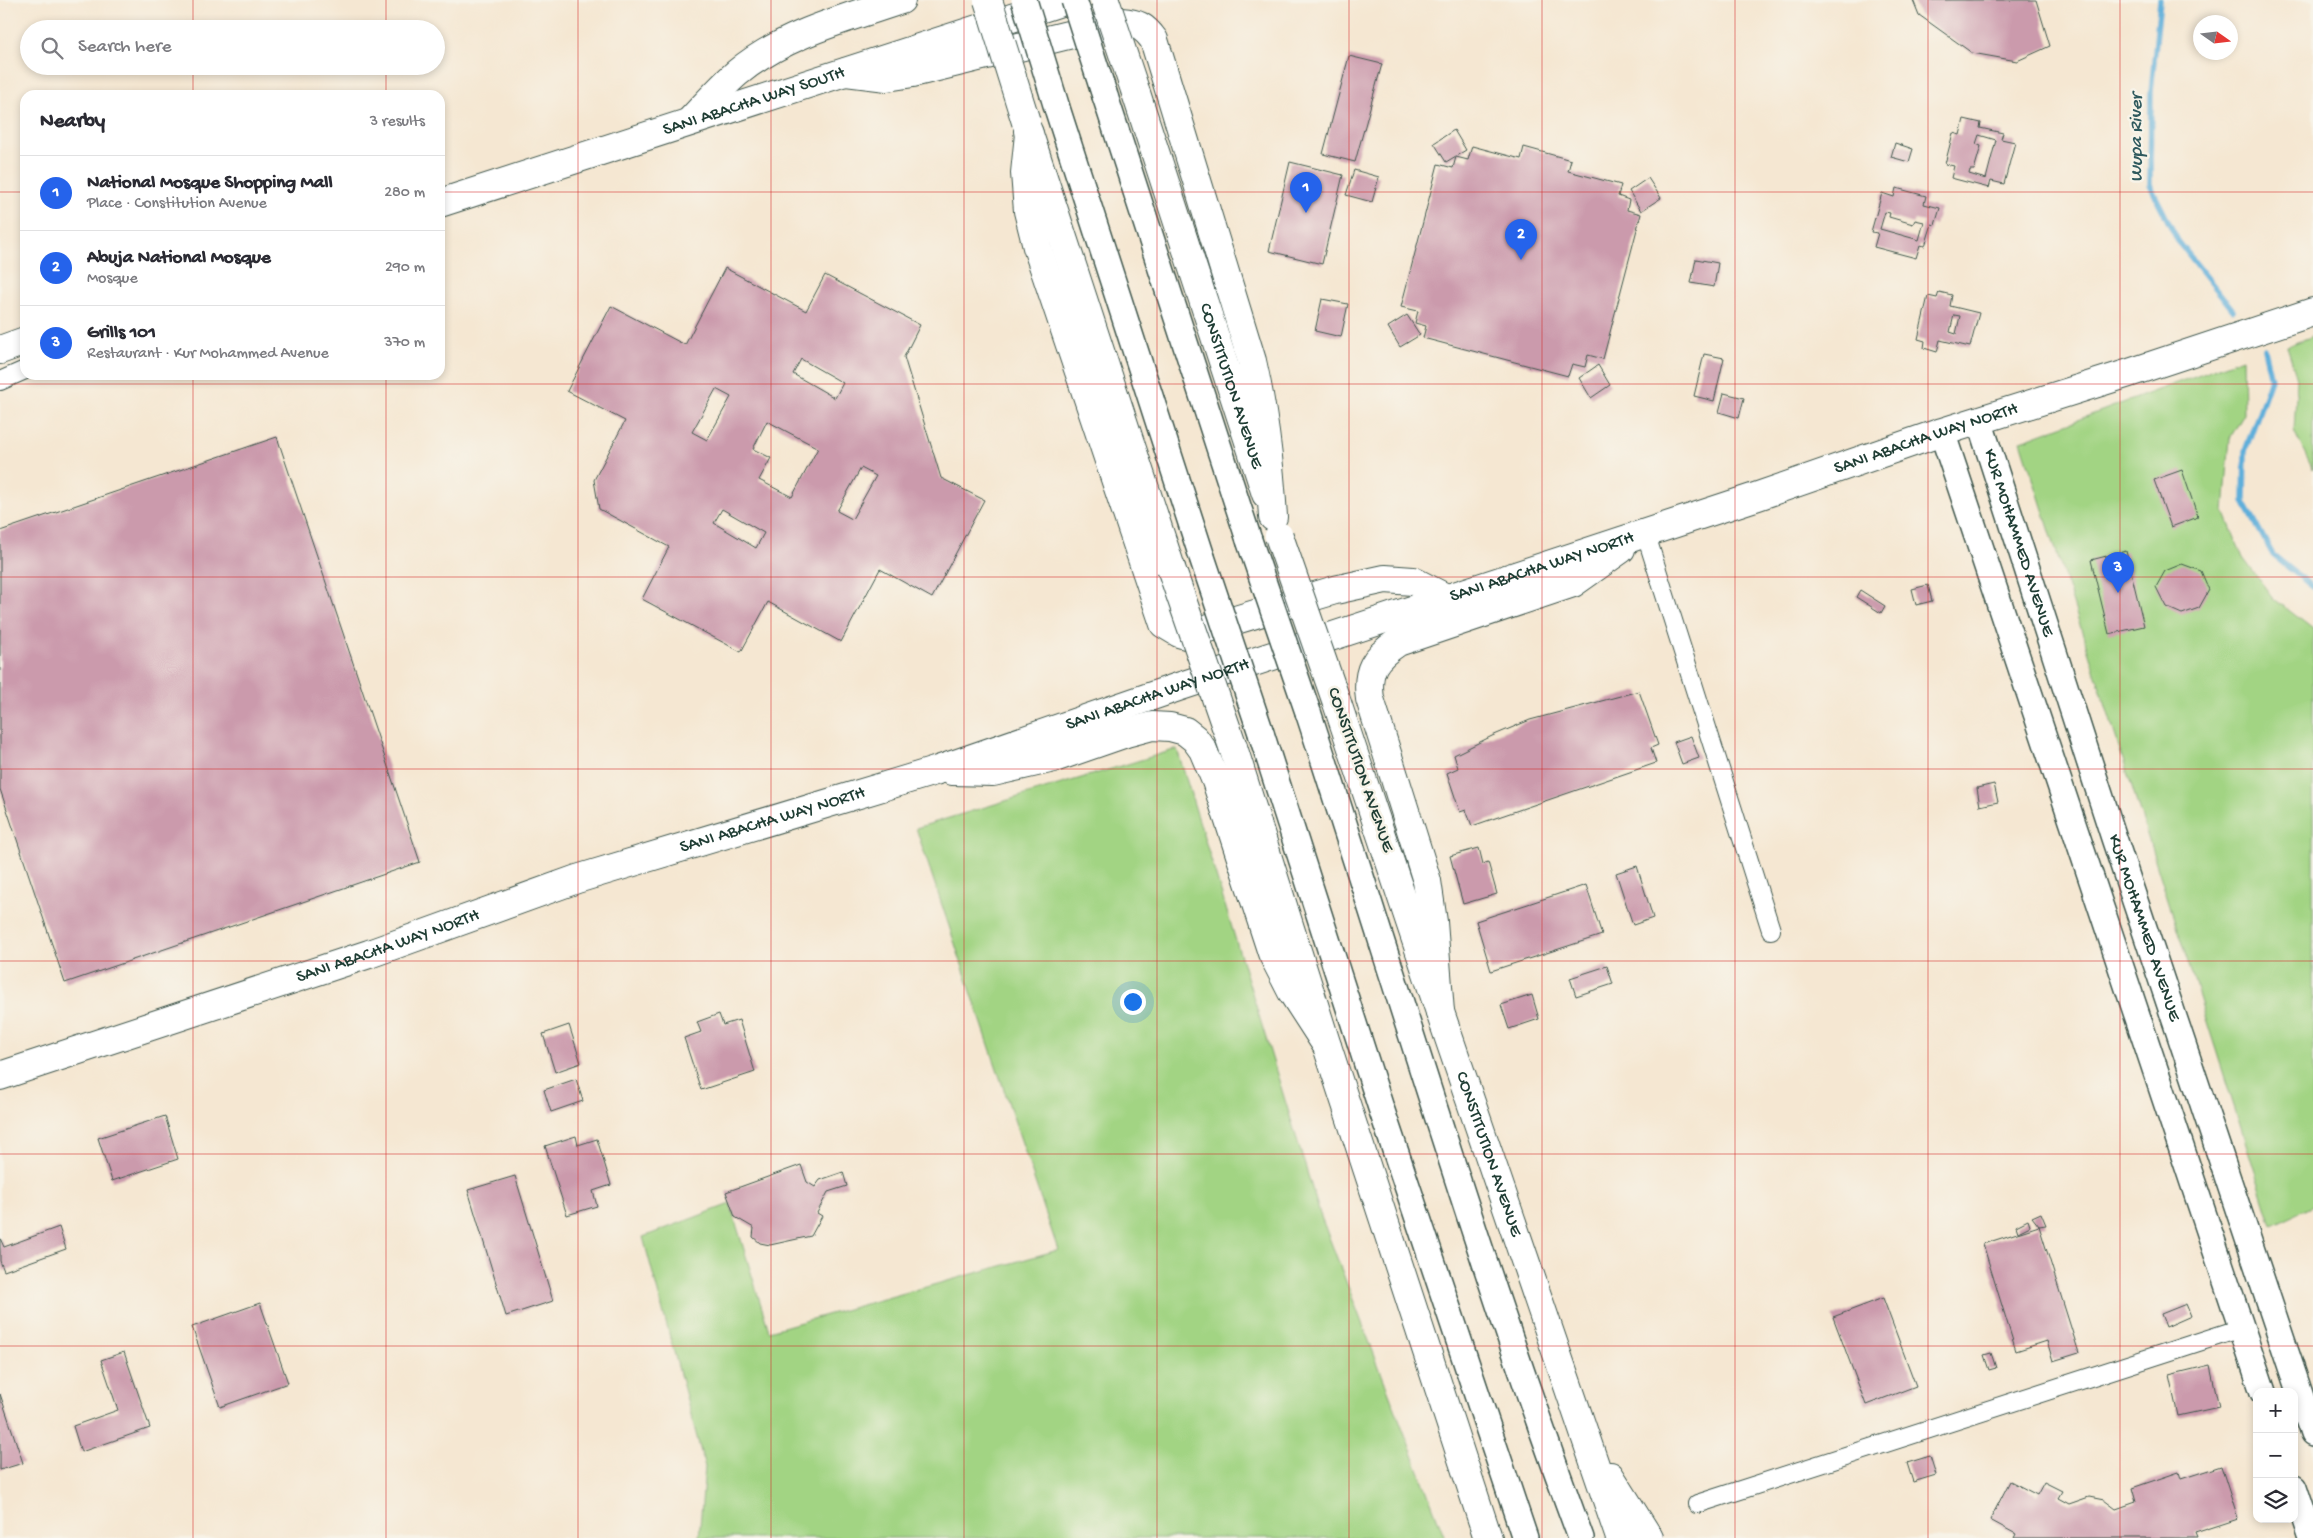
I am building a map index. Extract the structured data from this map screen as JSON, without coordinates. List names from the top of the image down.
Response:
{
  "streets": {
    "main road": [
      "SANI ABACHA WAY SOUTH",
      "CONSTITUTION AVENUE",
      "SANI ABACHA WAY NORTH",
      "KUR MOHAMMED AVENUE"
    ]
  },
  "crossings": [
    ["SANI ABACHA WAY NORTH", "KUR MOHAMMED AVENUE"]
  ],
  "water": ["Wupa River"],
  "north": "right",
  "page": {
    "search": "Search here",
    "heading": ["Nearby", "3 results"],
    "list": [
      {
        "mark": "1",
        "name": "National Mosque Shopping Mall",
        "note": "Place · Constitution Avenue",
        "value": "280 m"
      },
      {
        "mark": "2",
        "name": "Abuja National Mosque",
        "note": "Mosque",
        "value": "290 m"
      },
      {
        "mark": "3",
        "name": "Grills 101",
        "note": "Restaurant · Kur Mohammed Avenue",
        "value": "370 m"
      }
    ],
    "pins": ["1", "2", "3"],
    "map_buttons": ["+", "−"]
  }
}
